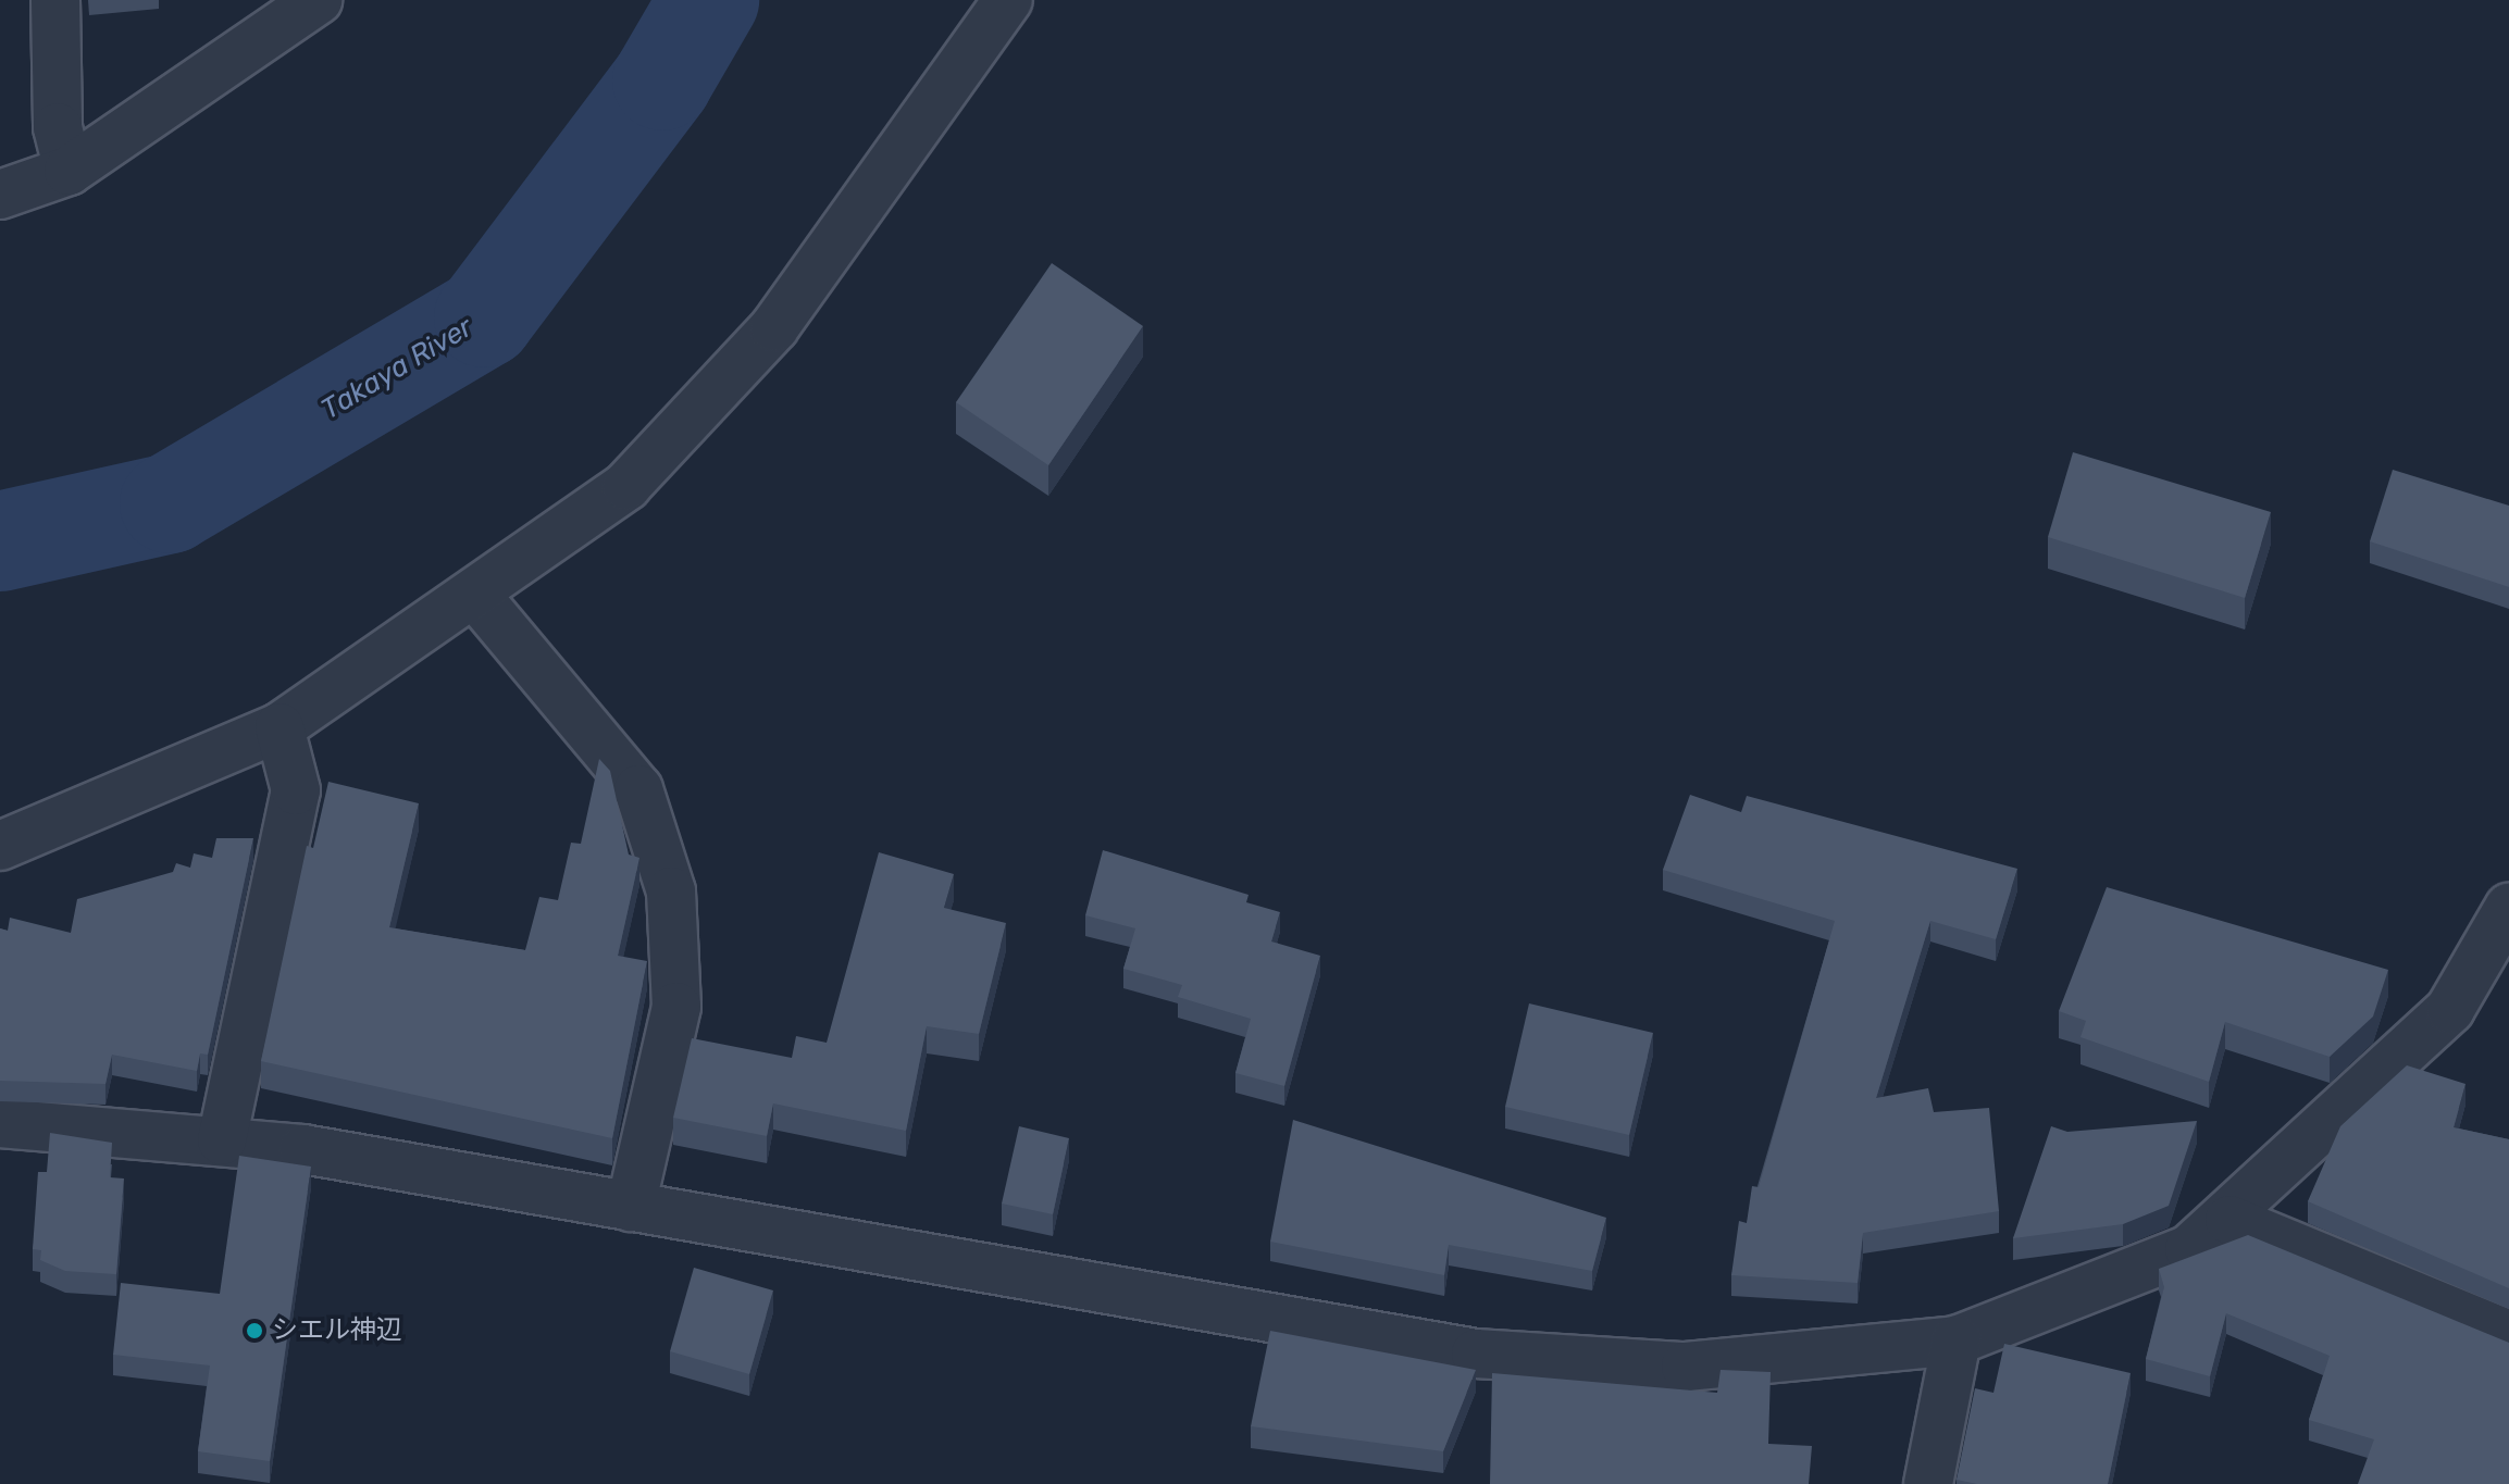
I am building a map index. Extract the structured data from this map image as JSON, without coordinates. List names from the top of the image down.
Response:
{
  "water": ["Takaya River"],
  "places": ["シエル神辺"]
}
